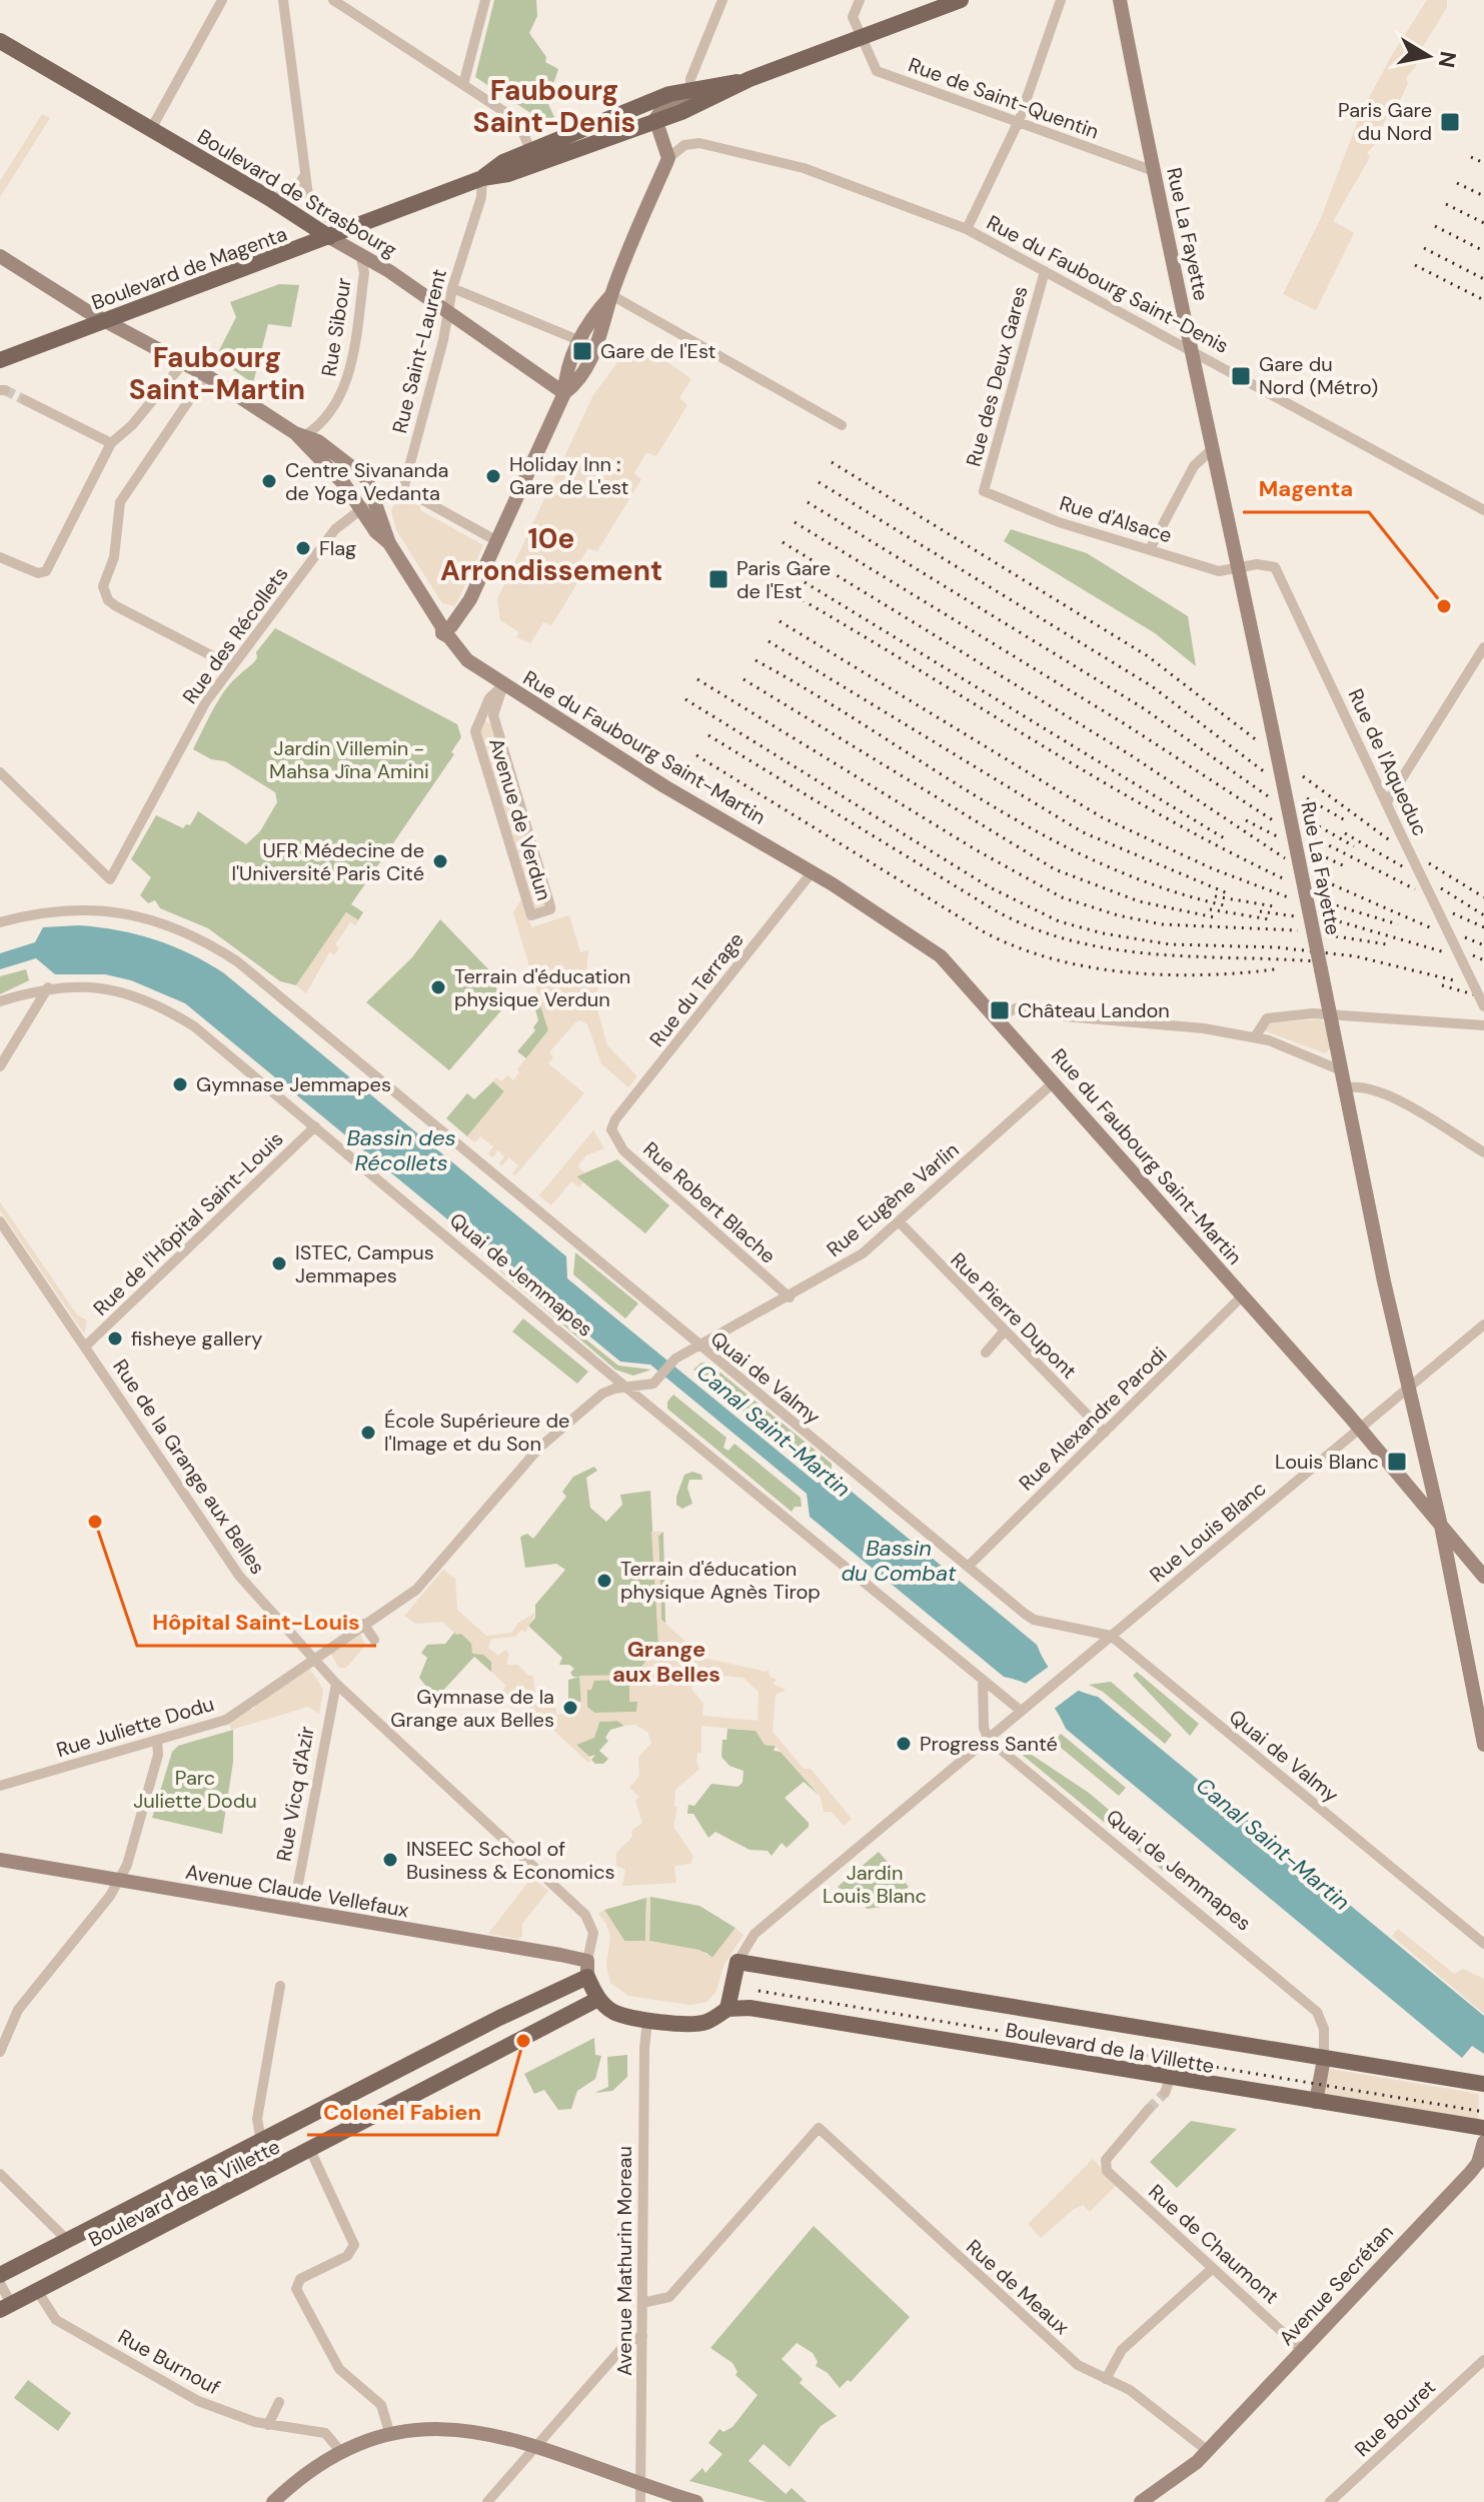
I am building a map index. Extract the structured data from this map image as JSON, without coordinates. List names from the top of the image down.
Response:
{
  "streets": {
    "main road": [
      "Boulevard de Strasbourg",
      "Rue La Fayette",
      "Boulevard de Magenta",
      "Rue du Faubourg Saint-Martin",
      "Quai de Jemmapes",
      "Avenue Claude Vellefaux",
      "Boulevard de la Villette",
      "Avenue Secrétan"
    ],
    "street": [
      "Rue de Saint-Quentin",
      "Rue du Faubourg Saint-Denis",
      "Rue Sibour",
      "Rue Saint-Laurent",
      "Rue des Deux Gares",
      "Rue d'Alsace",
      "Rue des Récollets",
      "Rue de l'Aqueduc",
      "Avenue de Verdun",
      "Rue du Terrage",
      "Rue Eugène Varlin",
      "Rue Robert Blache",
      "Rue de l'Hôpital Saint-Louis",
      "Rue Pierre Dupont",
      "Quai de Valmy",
      "Rue Alexandre Parodi",
      "Rue de la Grange aux Belles",
      "Rue Louis Blanc",
      "Rue Juliette Dodu",
      "Rue Vicq d'Azir",
      "Rue de Chaumont",
      "Avenue Mathurin Moreau",
      "Rue de Meaux",
      "Rue Burnouf",
      "Rue Bouret"
    ]
  },
  "crossings": [
    ["Rue de Saint-Quentin", "Rue La Fayette"],
    ["Rue de Saint-Quentin", "Boulevard de Magenta"],
    ["Boulevard de Strasbourg", "Boulevard de Magenta"],
    ["Boulevard de Strasbourg", "Rue Sibour"],
    ["Boulevard de Strasbourg", "Rue Saint-Laurent"],
    ["Rue La Fayette", "Rue du Faubourg Saint-Denis"],
    ["Rue La Fayette", "Rue d'Alsace"],
    ["Rue La Fayette", "Rue du Faubourg Saint-Martin"],
    ["Rue La Fayette", "Rue de l'Aqueduc"],
    ["Rue La Fayette", "Rue Louis Blanc"],
    ["Boulevard de Magenta", "Rue Saint-Laurent"],
    ["Boulevard de Magenta", "Rue du Faubourg Saint-Martin"],
    ["Rue du Faubourg Saint-Denis", "Rue des Deux Gares"],
    ["Rue Sibour", "Rue du Faubourg Saint-Martin"],
    ["Rue des Deux Gares", "Rue d'Alsace"],
    ["Rue d'Alsace", "Rue de l'Aqueduc"],
    ["Rue des Récollets", "Rue du Faubourg Saint-Martin"],
    ["Rue du Faubourg Saint-Martin", "Avenue de Verdun"],
    ["Rue du Faubourg Saint-Martin", "Rue du Terrage"],
    ["Rue du Faubourg Saint-Martin", "Rue Eugène Varlin"],
    ["Rue du Faubourg Saint-Martin", "Rue Alexandre Parodi"],
    ["Rue du Faubourg Saint-Martin", "Rue Louis Blanc"],
    ["Rue du Terrage", "Rue Robert Blache"],
    ["Rue Eugène Varlin", "Rue Robert Blache"],
    ["Rue Eugène Varlin", "Rue Pierre Dupont"],
    ["Rue Eugène Varlin", "Quai de Valmy"],
    ["Rue Eugène Varlin", "Rue Juliette Dodu"],
    ["Rue de l'Hôpital Saint-Louis", "Quai de Jemmapes"],
    ["Rue de l'Hôpital Saint-Louis", "Rue de la Grange aux Belles"],
    ["Quai de Jemmapes", "Rue Louis Blanc"],
    ["Quai de Jemmapes", "Rue Juliette Dodu"],
    ["Quai de Jemmapes", "Boulevard de la Villette"],
    ["Rue Pierre Dupont", "Rue Alexandre Parodi"],
    ["Quai de Valmy", "Rue Alexandre Parodi"],
    ["Quai de Valmy", "Rue Louis Blanc"],
    ["Rue de la Grange aux Belles", "Rue Juliette Dodu"],
    ["Rue de la Grange aux Belles", "Rue Vicq d'Azir"],
    ["Rue de la Grange aux Belles", "Avenue Claude Vellefaux"],
    ["Rue de la Grange aux Belles", "Boulevard de la Villette"],
    ["Rue Vicq d'Azir", "Avenue Claude Vellefaux"],
    ["Avenue Claude Vellefaux", "Boulevard de la Villette"],
    ["Boulevard de la Villette", "Rue Burnouf"],
    ["Rue de Chaumont", "Avenue Secrétan"],
    ["Avenue Mathurin Moreau", "Rue de Meaux"],
    ["Avenue Secrétan", "Rue de Meaux"]
  ],
  "districts": [
    "Faubourg Saint-Denis",
    "Faubourg Saint-Martin",
    "10e Arrondissement",
    "Grange aux Belles"
  ],
  "water": ["Bassin des Récollets", "Canal Saint-Martin", "Bassin du Combat"],
  "parks": ["Jardin Villemin - Mahsa Jîna Amini", "Parc Juliette Dodu", "Jardin Louis Blanc"],
  "places": {
    "transit": [
      "Paris Gare du Nord",
      "Gare de l'Est",
      "Gare du Nord (Métro)",
      "Paris Gare de l'Est",
      "Château Landon",
      "Louis Blanc"
    ],
    "other": [
      "Holiday Inn : Gare de L'est",
      "Centre Sivananda de Yoga Vedanta",
      "Flag",
      "Magenta",
      "UFR Médecine de l'Université Paris Cité",
      "Terrain d'éducation physique Verdun",
      "Gymnase Jemmapes",
      "ISTEC, Campus Jemmapes",
      "fisheye gallery",
      "École Supérieure de l'Image et du Son",
      "Hôpital Saint-Louis",
      "Terrain d'éducation physique Agnès Tirop",
      "Gymnase de la Grange aux Belles",
      "Progress Santé",
      "INSEEC School of Business & Economics",
      "Colonel Fabien"
    ]
  },
  "north": "right"
}
